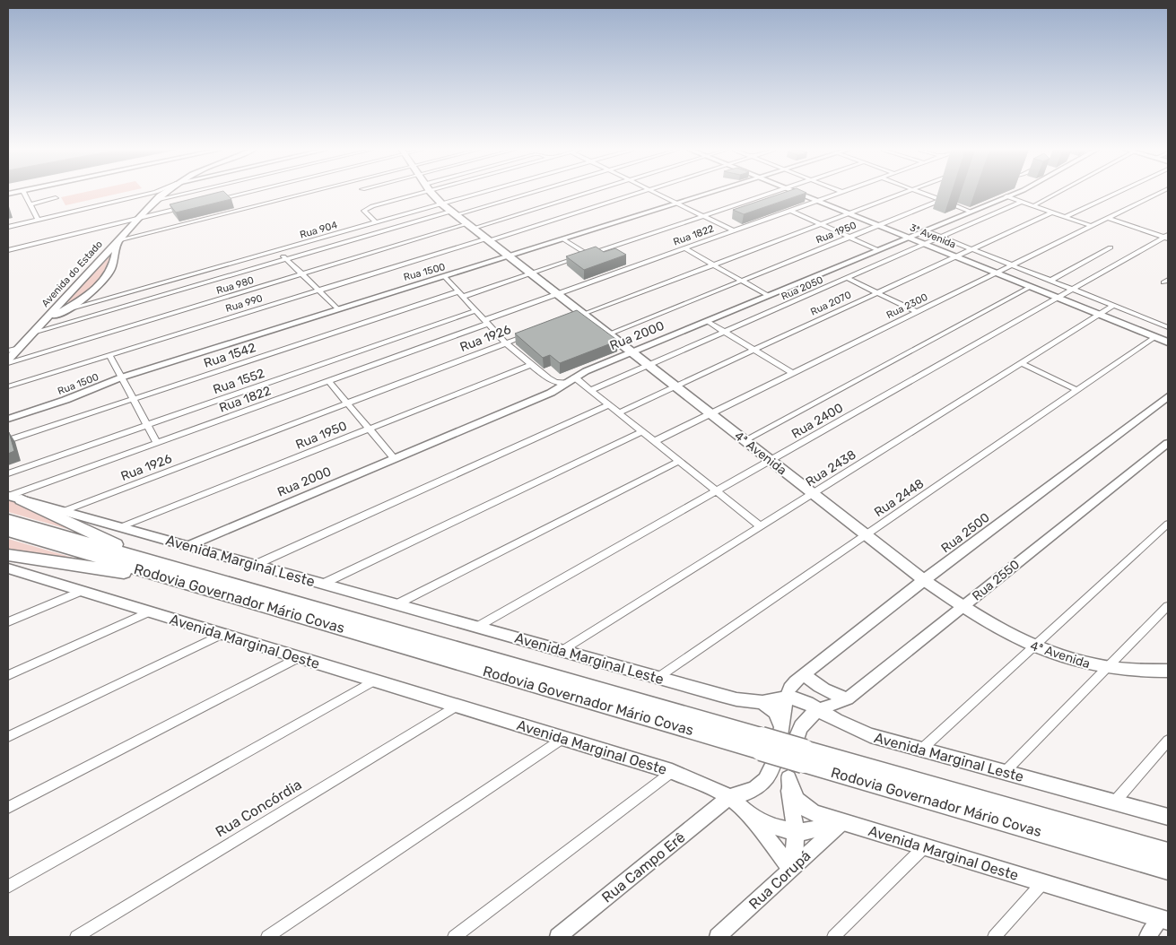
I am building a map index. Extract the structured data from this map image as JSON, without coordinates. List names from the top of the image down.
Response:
{
  "streets": {
    "highway": ["Rodovia Governador Mário Covas"],
    "main road": [
      "3ª Avenida",
      "Rua 1500",
      "Avenida do Estado",
      "Rua 2000",
      "4ª Avenida",
      "Rua 2500",
      "Avenida Marginal Leste",
      "Rua 2550",
      "Avenida Marginal Oeste",
      "Rua Campo Erê",
      "Rua Corupá"
    ],
    "street": [
      "Rua 904",
      "Rua 1950",
      "Rua 1822",
      "Rua 980",
      "Rua 2050",
      "Rua 990",
      "Rua 2070",
      "Rua 2300",
      "Rua 1926",
      "Rua 1542",
      "Rua 1552",
      "Rua 2400",
      "Rua 2438",
      "Rua 2448",
      "Rua Concórdia"
    ]
  },
  "crossings": [
    ["Rua 904", "Avenida do Estado"],
    ["Rua 904", "4ª Avenida"],
    ["Rua 1950", "3ª Avenida"],
    ["Rua 1950", "4ª Avenida"],
    ["Rua 1950", "Avenida Marginal Leste"],
    ["Rua 1822", "3ª Avenida"],
    ["Rua 1822", "4ª Avenida"],
    ["Rua 1822", "Avenida Marginal Leste"],
    ["3ª Avenida", "Rua 2050"],
    ["3ª Avenida", "Rua 2070"],
    ["3ª Avenida", "Rua 2300"],
    ["3ª Avenida", "Rua 2000"],
    ["3ª Avenida", "Rua 2400"],
    ["3ª Avenida", "Rua 2438"],
    ["3ª Avenida", "Rua 2448"],
    ["Rua 1500", "4ª Avenida"],
    ["Rua 980", "4ª Avenida"],
    ["Rua 2050", "4ª Avenida"],
    ["Rua 990", "4ª Avenida"],
    ["Rua 2070", "4ª Avenida"],
    ["Rua 2300", "4ª Avenida"],
    ["Rua 2000", "4ª Avenida"],
    ["Rua 2000", "Avenida Marginal Leste"],
    ["Rua 1926", "Avenida Marginal Leste"],
    ["Rua 1542", "4ª Avenida"],
    ["Rua 2400", "4ª Avenida"],
    ["Rua 2400", "Avenida Marginal Leste"],
    ["4ª Avenida", "Rua 2438"],
    ["4ª Avenida", "Rua 2448"],
    ["4ª Avenida", "Rua 2500"],
    ["4ª Avenida", "Rua 2550"],
    ["Rua 2438", "Avenida Marginal Leste"],
    ["Rua 2448", "Avenida Marginal Leste"],
    ["Rua 2500", "Avenida Marginal Leste"],
    ["Avenida Marginal Leste", "Rua 2550"],
    ["Avenida Marginal Oeste", "Rua Concórdia"],
    ["Avenida Marginal Oeste", "Rua Campo Erê"],
    ["Avenida Marginal Oeste", "Rua Corupá"]
  ]
}
